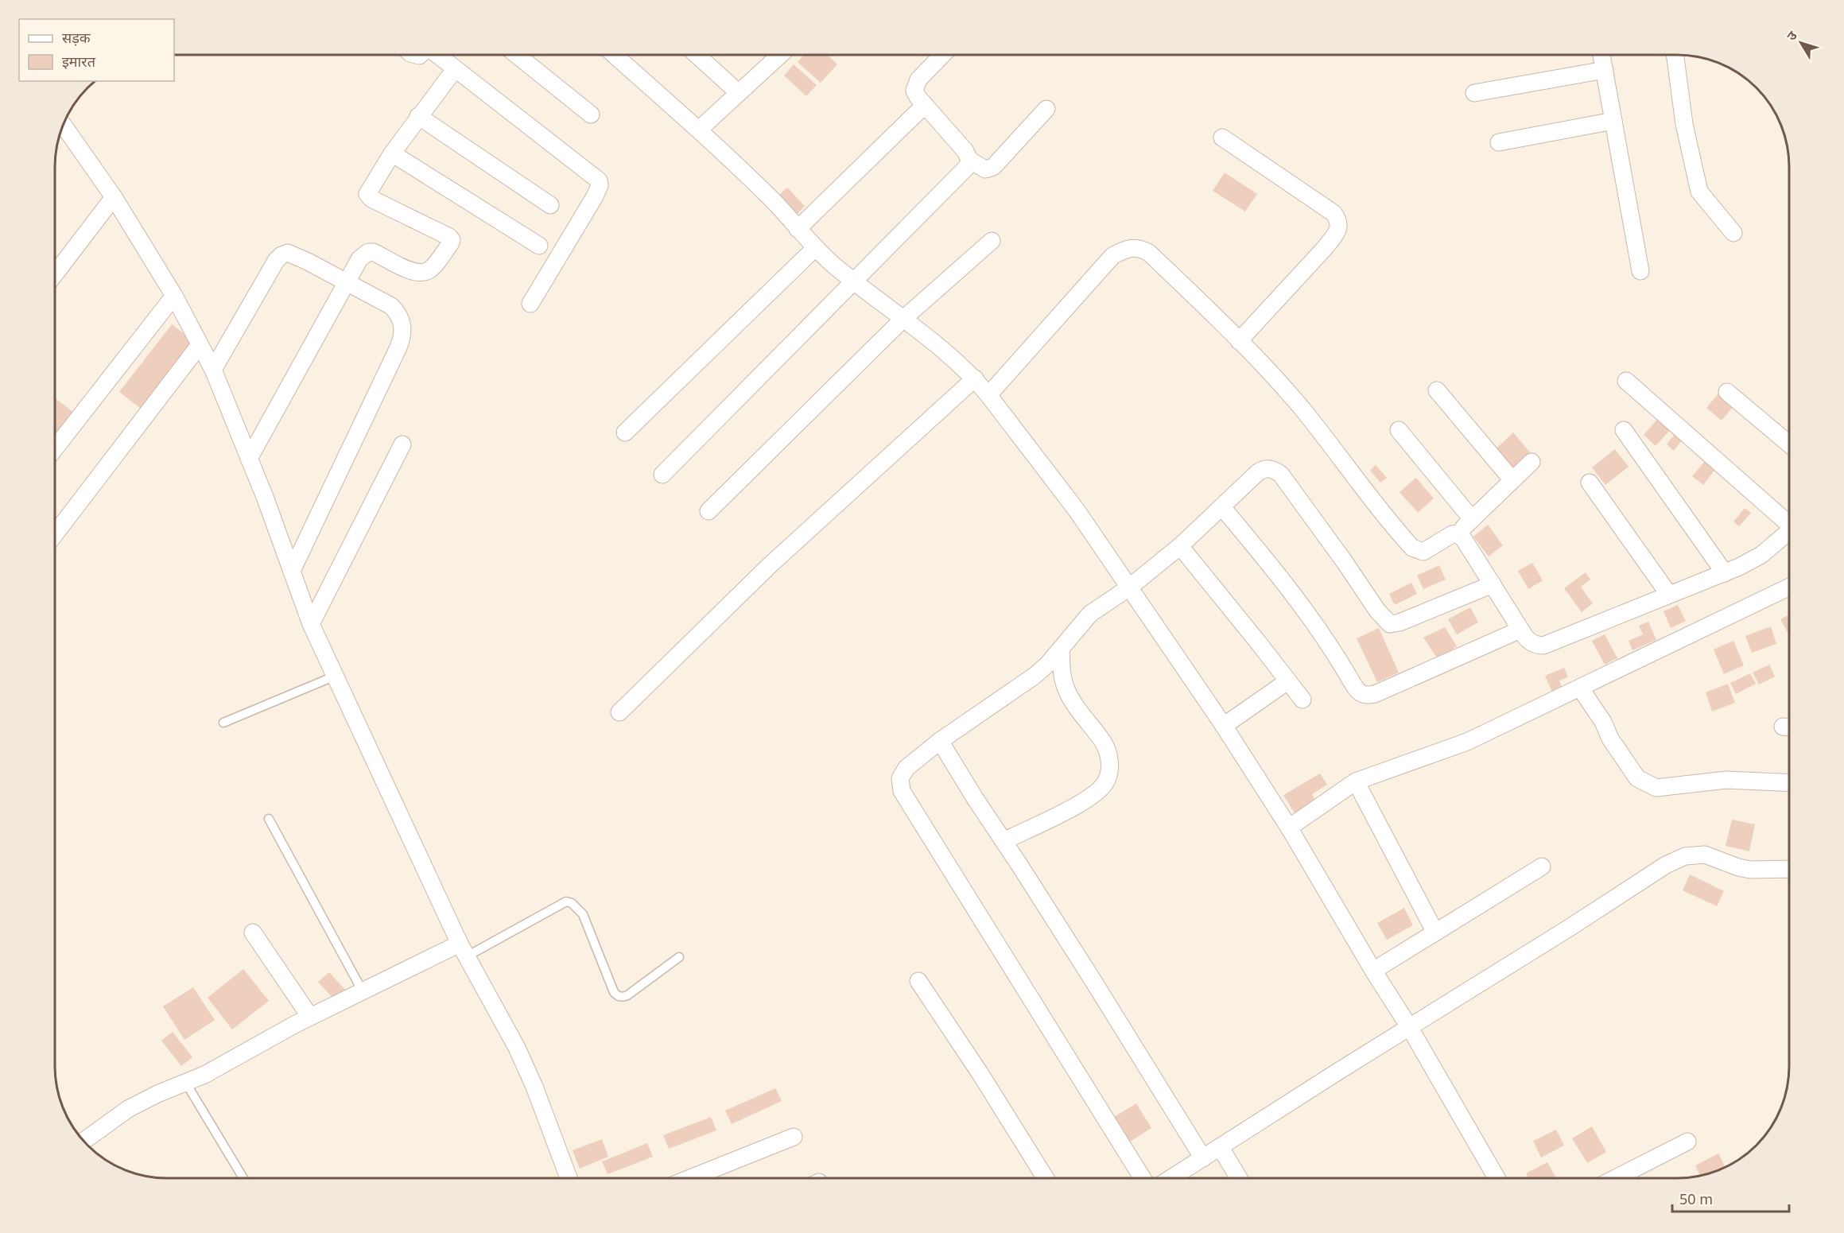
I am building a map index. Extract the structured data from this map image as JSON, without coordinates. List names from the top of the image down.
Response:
{
  "legend": ["सड़क", "इमारत"],
  "scale_bar": "50 m",
  "north": "top left"
}
